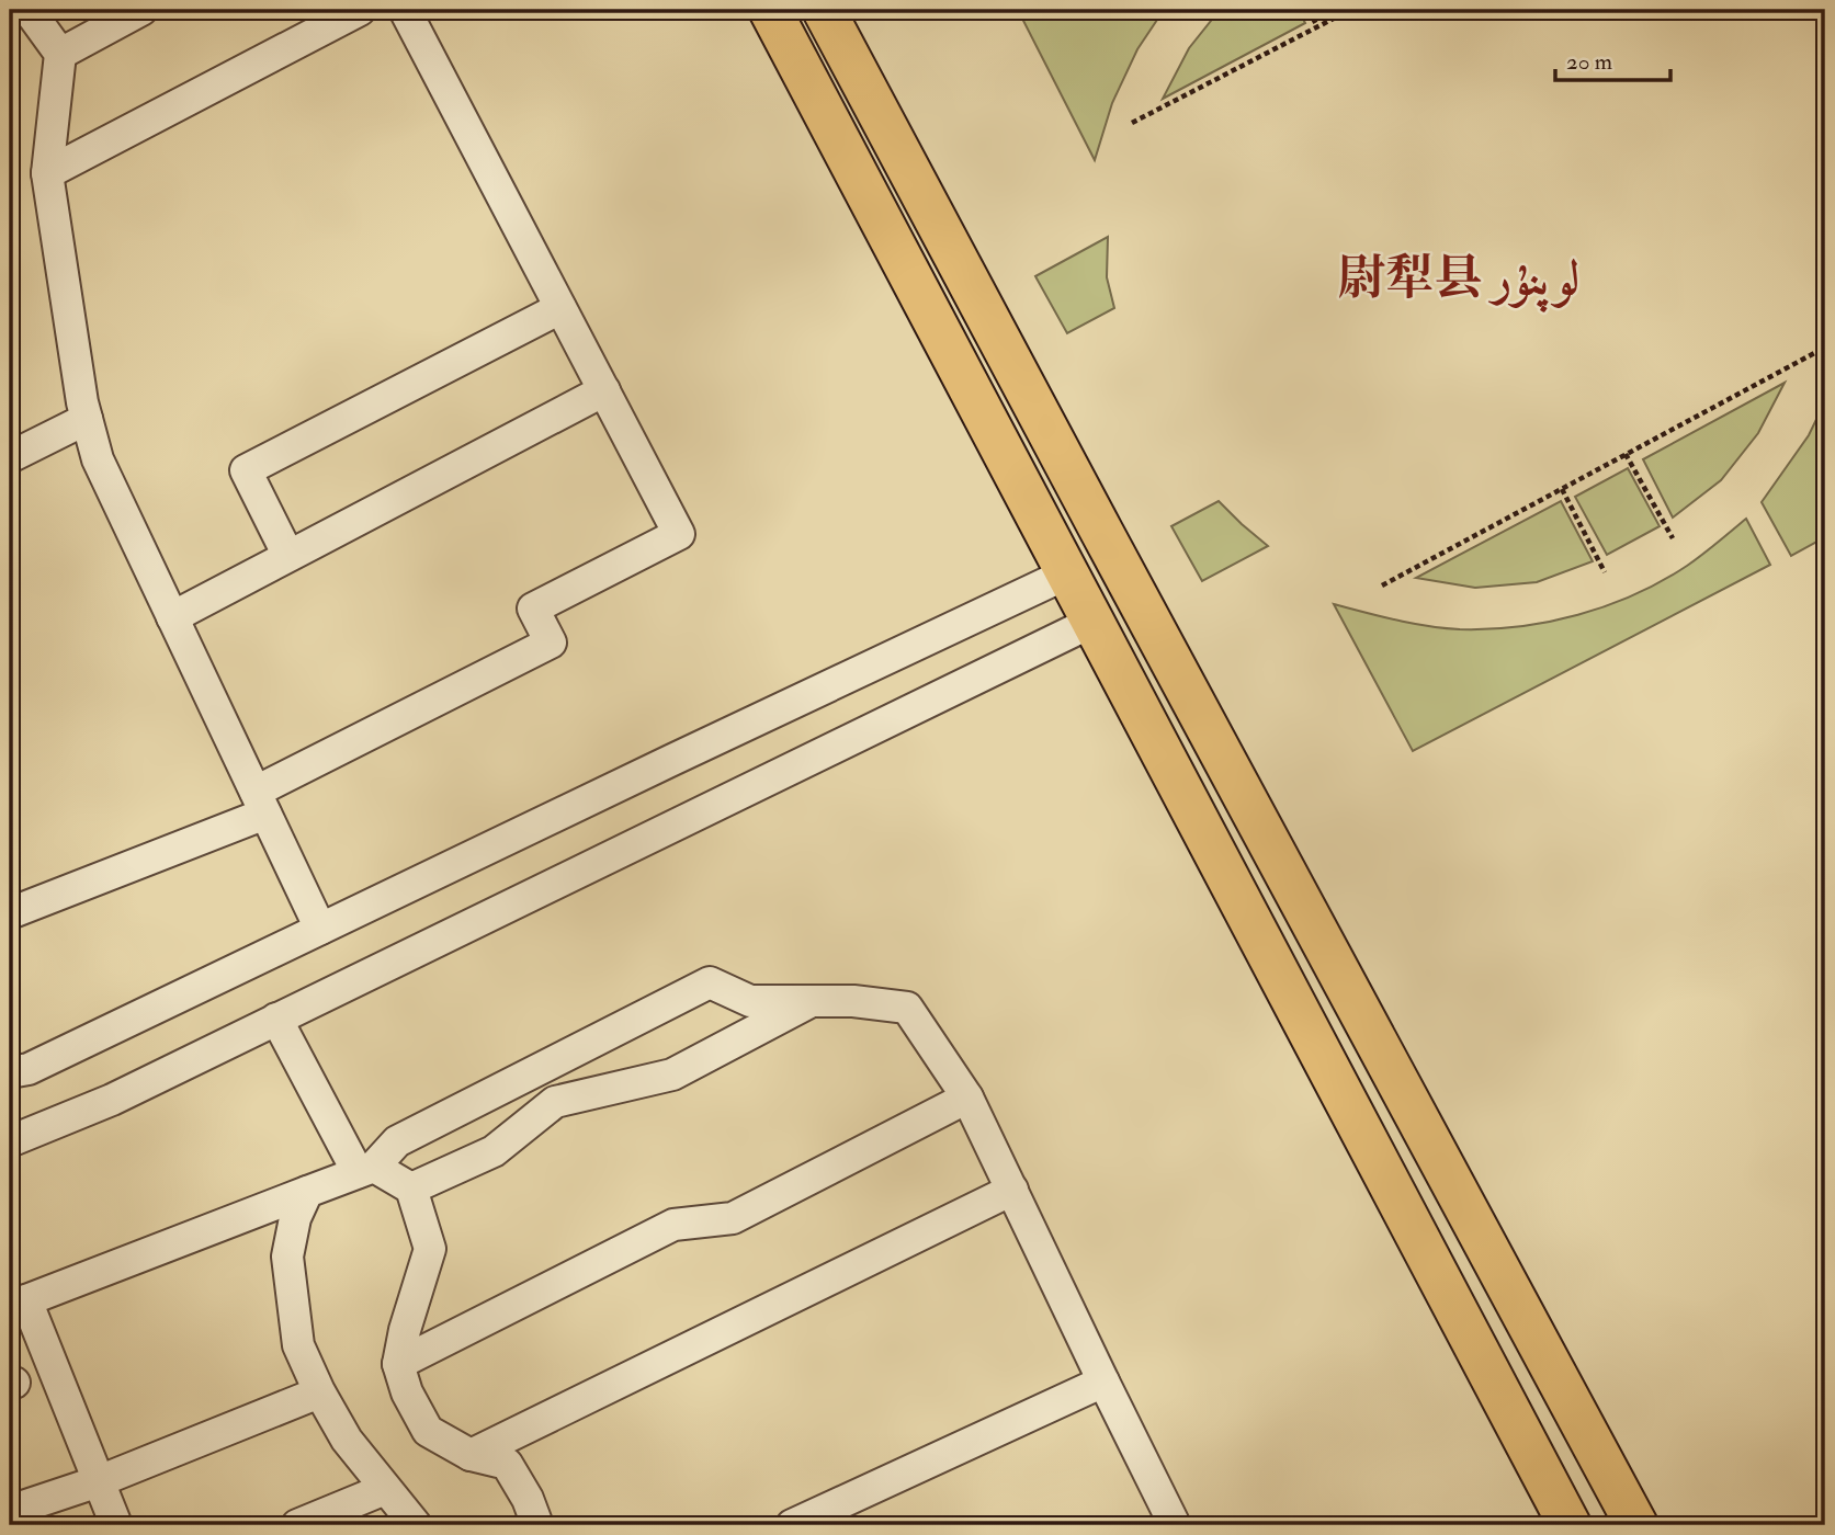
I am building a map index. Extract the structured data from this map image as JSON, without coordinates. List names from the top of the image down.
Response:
{
  "districts": ["尉犁县 لوپنۇر"],
  "scale_bar": "20 m"
}
